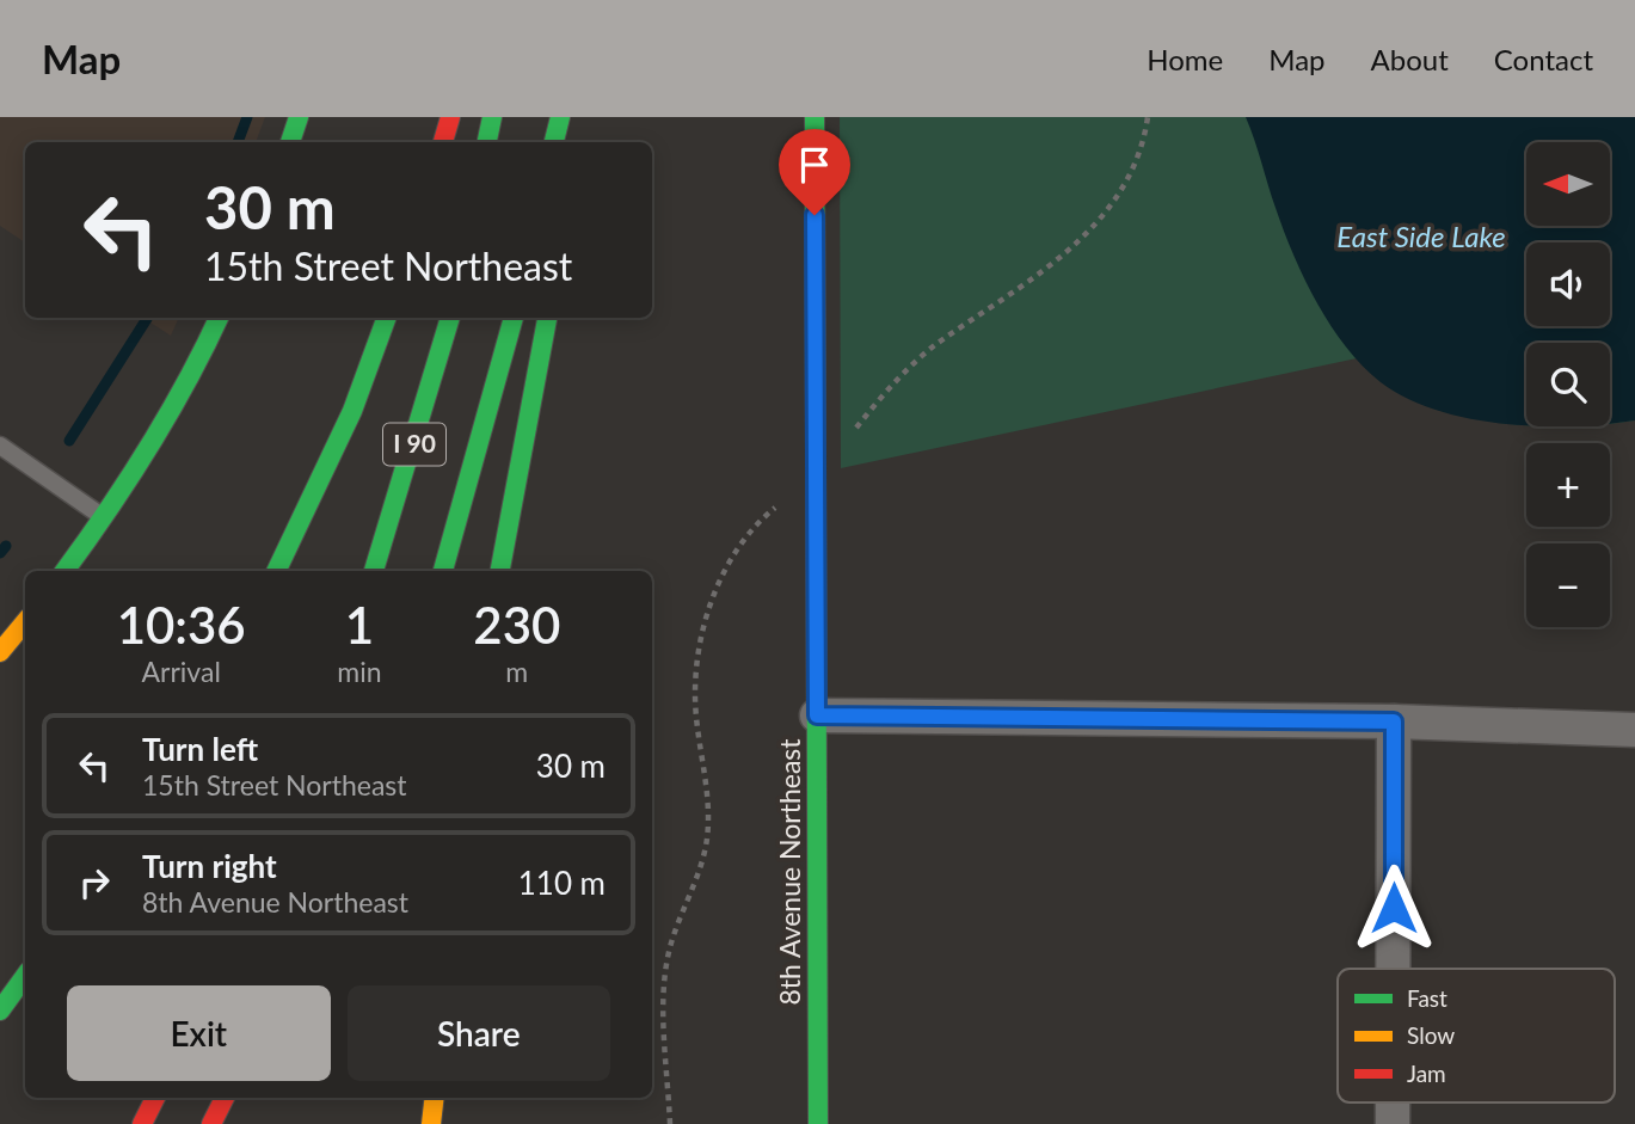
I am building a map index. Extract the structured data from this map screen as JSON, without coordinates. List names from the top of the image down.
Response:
{
  "streets": {
    "main road": ["I 90", "8th Avenue Northeast"]
  },
  "water": ["East Side Lake"],
  "legend": ["Fast", "Slow", "Jam"],
  "north": "left",
  "page": {
    "header": "Map",
    "nav": [
      "Home",
      "Map",
      "About",
      "Contact"
    ],
    "map_buttons": ["+", "−"],
    "turn": ["30 m", "15th Street Northeast"],
    "eta": [
      "10:36",
      "Arrival",
      "1",
      "min",
      "230",
      "m"
    ],
    "list": [
      {
        "name": "Turn left",
        "note": "15th Street Northeast",
        "value": "30 m"
      },
      {
        "name": "Turn right",
        "note": "8th Avenue Northeast",
        "value": "110 m"
      }
    ],
    "buttons": ["Exit", "Share"]
  }
}
